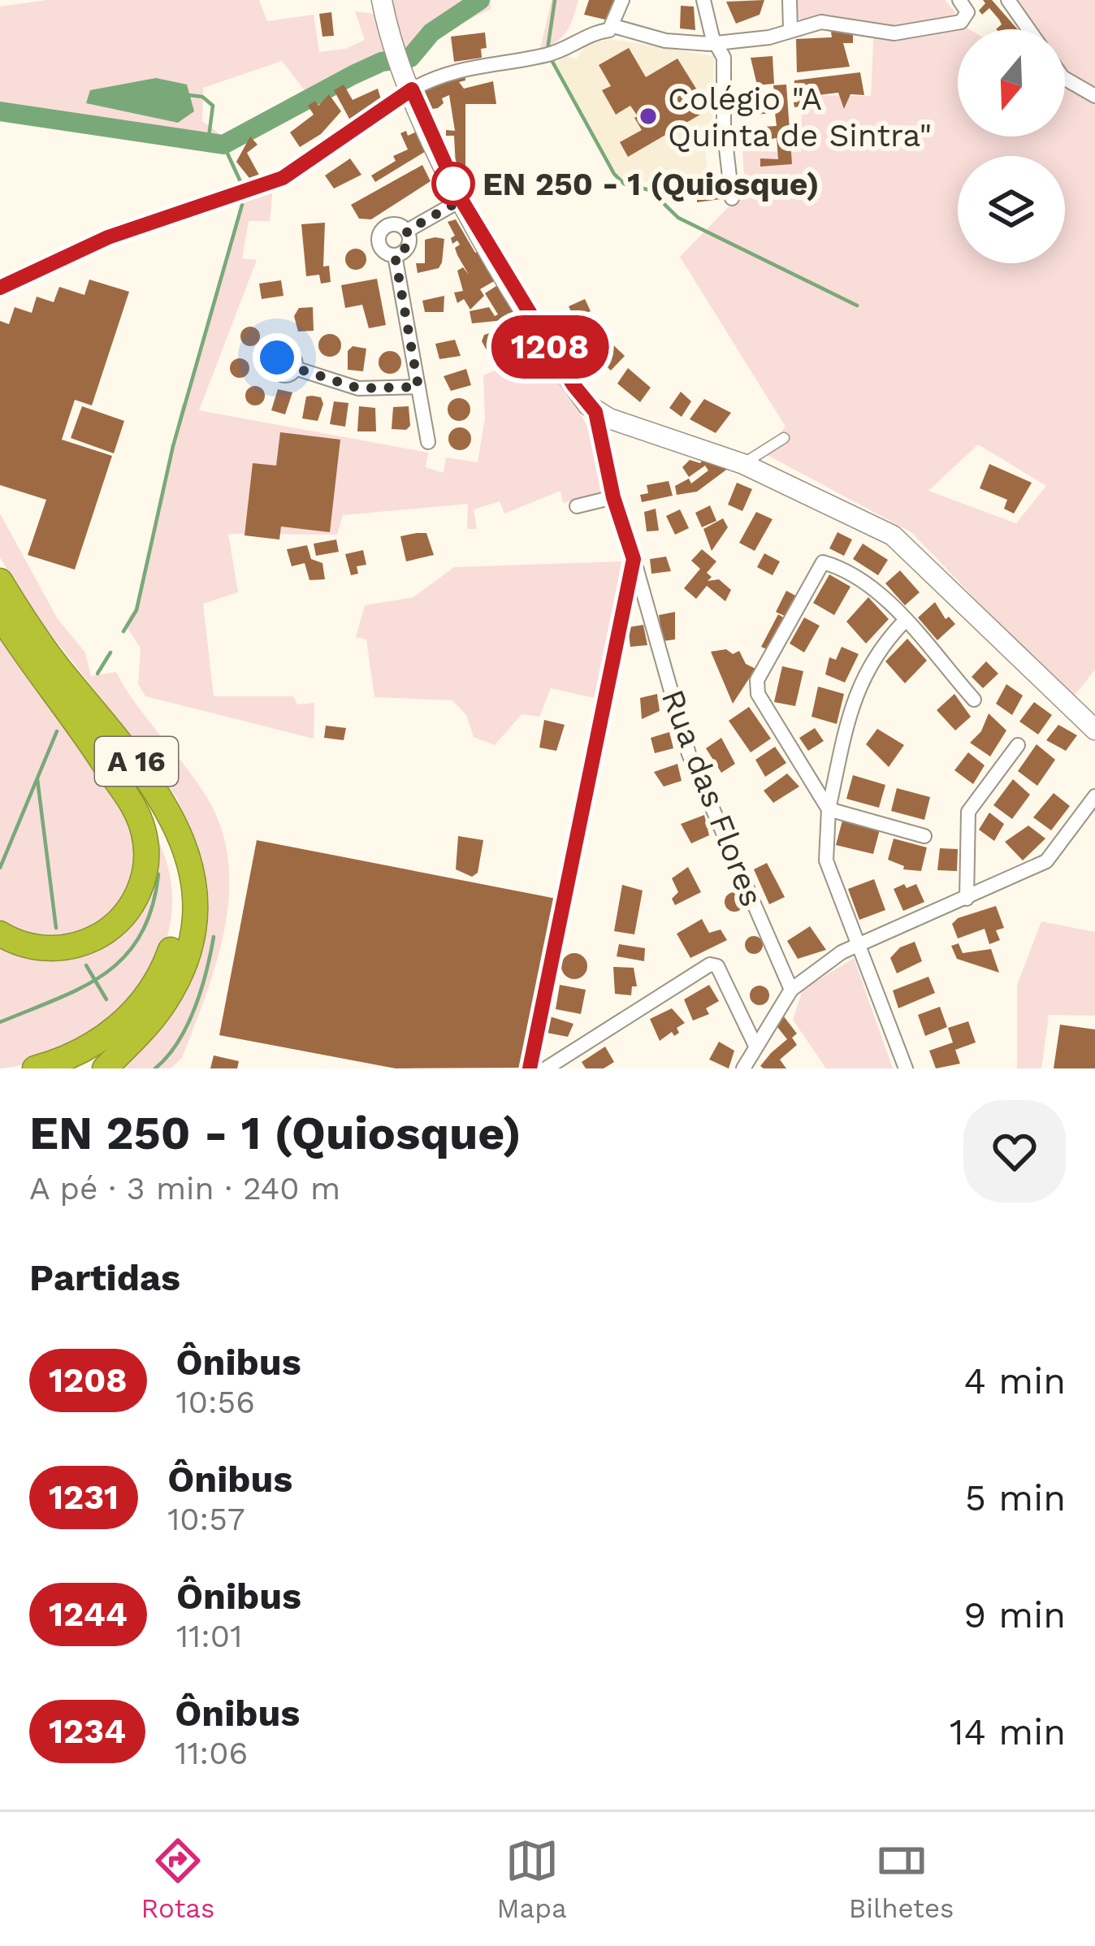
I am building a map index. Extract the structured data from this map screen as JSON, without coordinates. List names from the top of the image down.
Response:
{
  "streets": {
    "highway": ["A 16"],
    "street": ["Rua das Flores"]
  },
  "places": ["Colégio \"A Quinta de Sintra\"", "EN 250 - 1 (Quiosque)"],
  "lines": ["bus line 1208"],
  "north": "bottom",
  "page": {
    "on_map": "1208",
    "heading": [
      ["EN 250 - 1 (Quiosque)", "A pé · 3 min · 240 m"],
      "Partidas"
    ],
    "list": [
      {
        "mark": "1208",
        "name": "Ônibus",
        "note": "10:56",
        "value": "4 min"
      },
      {
        "mark": "1231",
        "name": "Ônibus",
        "note": "10:57",
        "value": "5 min"
      },
      {
        "mark": "1244",
        "name": "Ônibus",
        "note": "11:01",
        "value": "9 min"
      },
      {
        "mark": "1234",
        "name": "Ônibus",
        "note": "11:06",
        "value": "14 min"
      }
    ],
    "tabs": ["Rotas", "Mapa", "Bilhetes"]
  }
}
